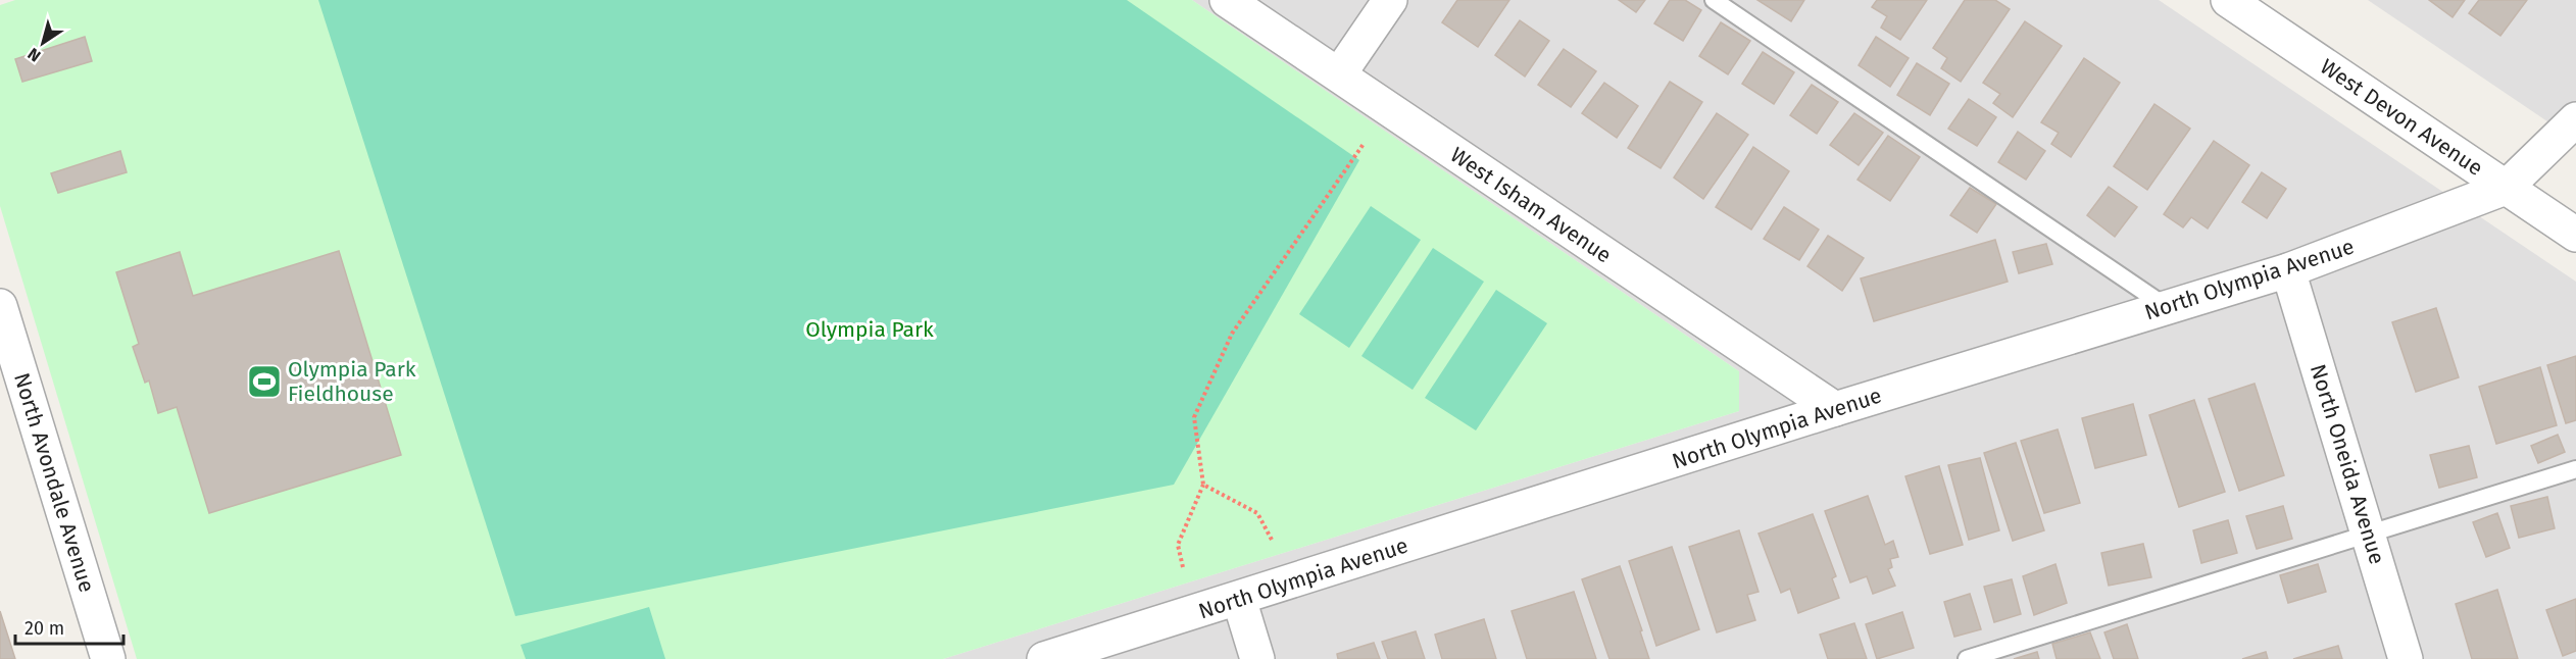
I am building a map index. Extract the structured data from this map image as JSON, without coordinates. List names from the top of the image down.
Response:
{
  "streets": {
    "street": [
      "West Devon Avenue",
      "West Isham Avenue",
      "North Olympia Avenue",
      "North Oneida Avenue",
      "North Avondale Avenue"
    ]
  },
  "crossings": [
    ["West Devon Avenue", "North Olympia Avenue"],
    ["West Isham Avenue", "North Olympia Avenue"],
    ["North Olympia Avenue", "North Oneida Avenue"]
  ],
  "parks": ["Olympia Park"],
  "places": {
    "sports": ["Olympia Park Fieldhouse"]
  },
  "scale_bar": "20 m",
  "north": "bottom left"
}
